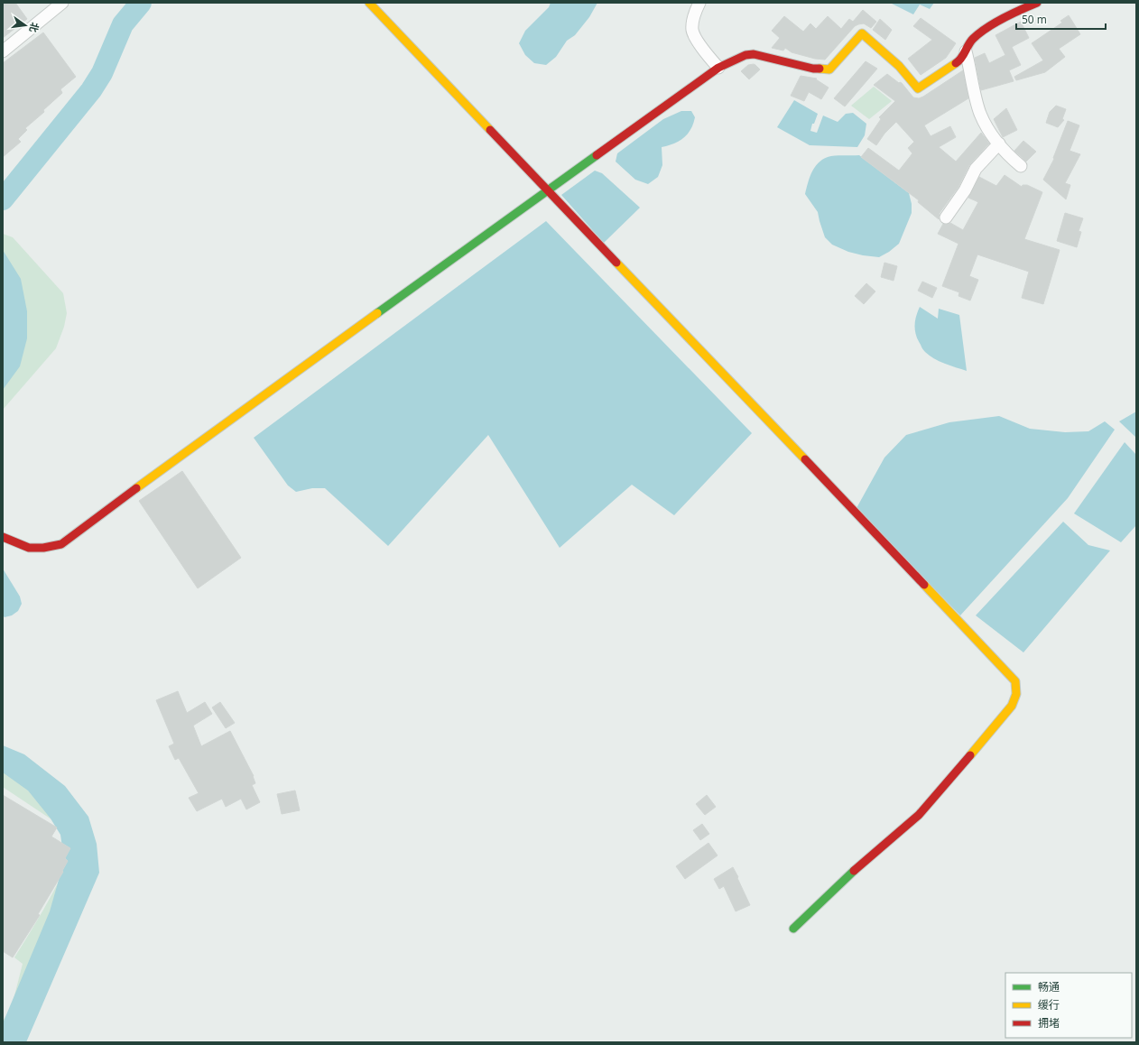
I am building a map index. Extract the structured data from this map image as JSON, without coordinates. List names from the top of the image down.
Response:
{
  "legend": ["畅通", "缓行", "拥堵"],
  "scale_bar": "50 m",
  "north": "right"
}
